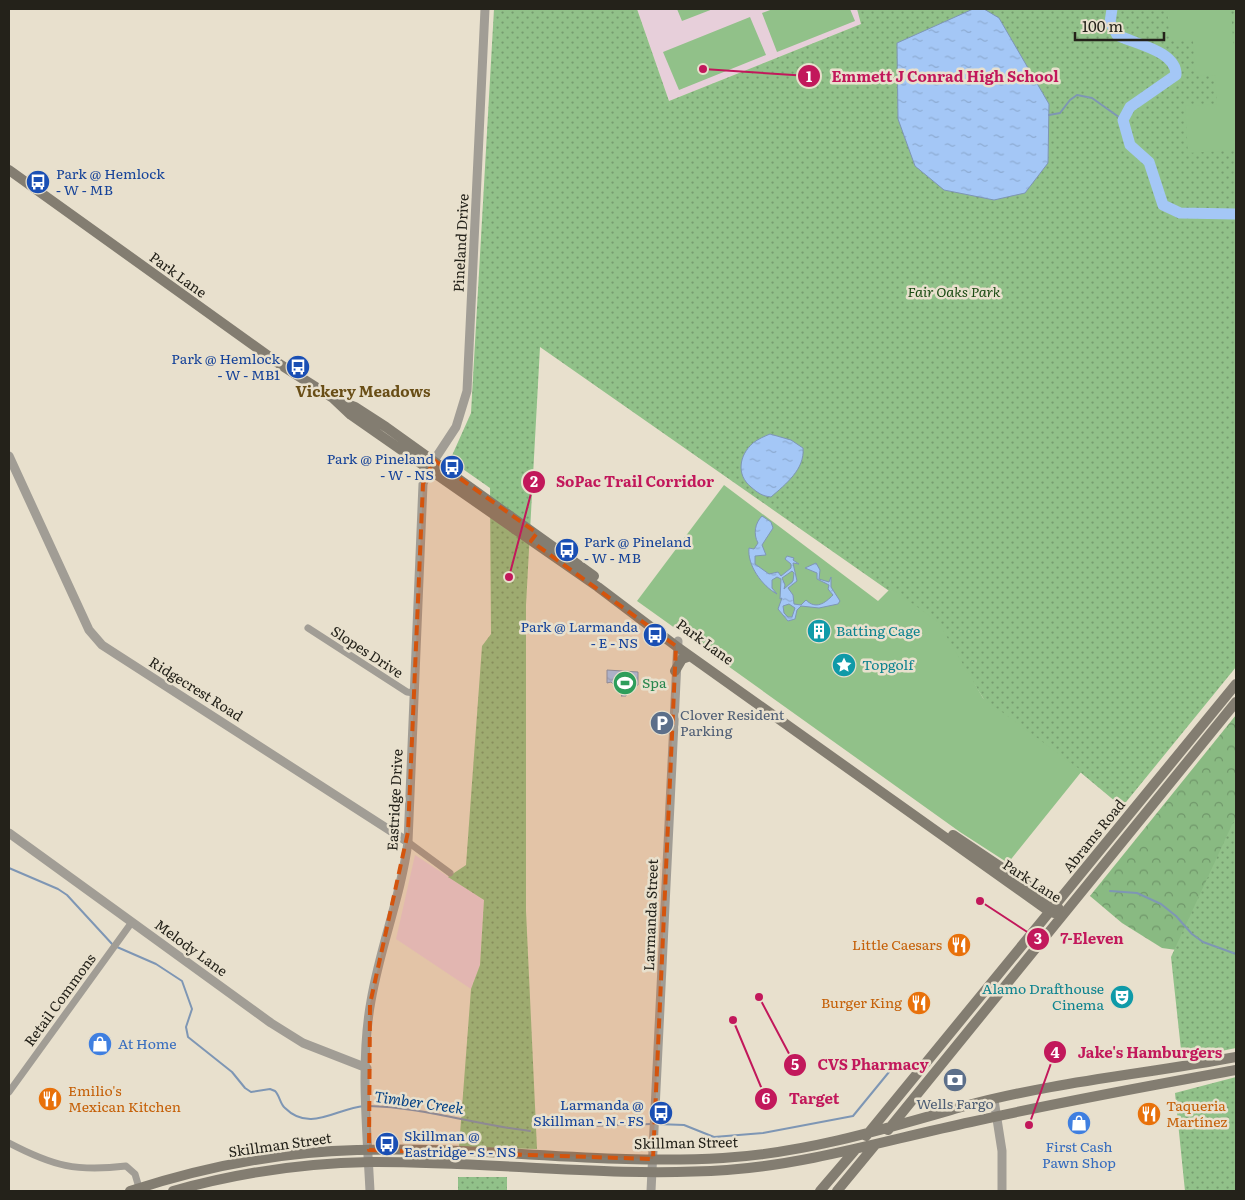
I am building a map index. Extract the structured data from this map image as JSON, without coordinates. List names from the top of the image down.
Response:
{
  "streets": {
    "main road": ["Park Lane", "Abrams Road", "Skillman Street"],
    "street": [
      "Pineland Drive",
      "Slopes Drive",
      "Ridgecrest Road",
      "Eastridge Drive",
      "Larmanda Street",
      "Melody Lane",
      "Retail Commons"
    ]
  },
  "crossings": [
    ["Pineland Drive", "Park Lane"],
    ["Pineland Drive", "Eastridge Drive"],
    ["Park Lane", "Eastridge Drive"],
    ["Park Lane", "Abrams Road"],
    ["Park Lane", "Larmanda Street"],
    ["Slopes Drive", "Eastridge Drive"],
    ["Ridgecrest Road", "Eastridge Drive"],
    ["Eastridge Drive", "Melody Lane"],
    ["Eastridge Drive", "Skillman Street"],
    ["Abrams Road", "Skillman Street"],
    ["Larmanda Street", "Skillman Street"],
    ["Melody Lane", "Retail Commons"]
  ],
  "districts": ["Vickery Meadows"],
  "water": ["Timber Creek"],
  "parks": ["Fair Oaks Park"],
  "places": {
    "other": [
      "Emmett J Conrad High School",
      "SoPac Trail Corridor",
      "7-Eleven",
      "CVS Pharmacy",
      "Target",
      "Jake's Hamburgers"
    ],
    "bus stop": [
      "Park @ Hemlock - W - MB",
      "Park @ Hemlock - W - MB1",
      "Park @ Pineland - W - NS",
      "Park @ Pineland - W - MB",
      "Park @ Larmanda - E - NS",
      "Larmanda @ Skillman - N - FS",
      "Skillman @ Eastridge - S - NS"
    ],
    "building": ["Batting Cage"],
    "place": ["Topgolf"],
    "sports": ["Spa"],
    "parking": ["Clover Resident Parking"],
    "restaurant": [
      "Little Caesars",
      "Burger King",
      "Emilio's Mexican Kitchen",
      "Taqueria Martínez"
    ],
    "theatre": ["Alamo Drafthouse Cinema"],
    "shop": ["At Home", "First Cash Pawn Shop"],
    "bank": ["Wells Fargo"]
  },
  "scale_bar": "100 m"
}
